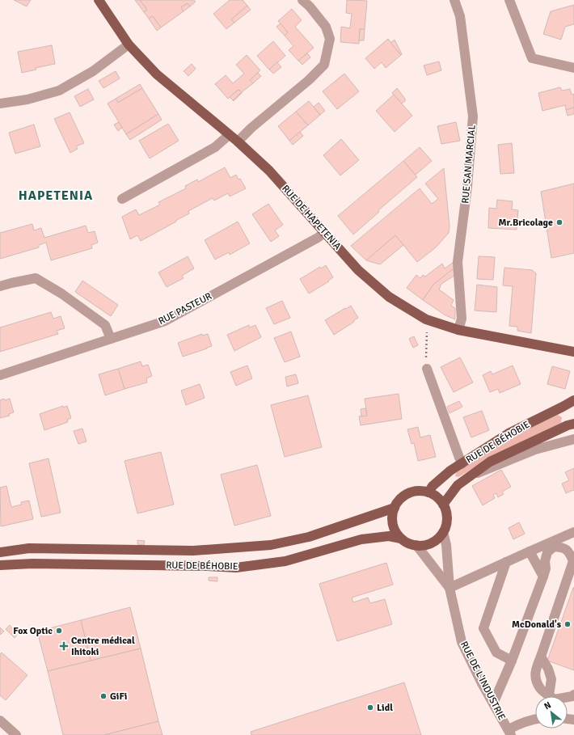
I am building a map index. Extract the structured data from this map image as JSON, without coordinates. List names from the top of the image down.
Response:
{
  "streets": {
    "main road": ["RUE DE HAPETENIA", "RUE DE BÉHOBIE"],
    "street": ["RUE SAN MARCIAL", "RUE PASTEUR", "RUE DE L'INDUSTRIE"]
  },
  "crossings": [
    ["RUE SAN MARCIAL", "RUE DE HAPETENIA"],
    ["RUE DE HAPETENIA", "RUE PASTEUR"],
    ["RUE DE BÉHOBIE", "RUE DE L'INDUSTRIE"]
  ],
  "districts": ["HAPETENIA"],
  "places": {
    "other": [
      "Mr.Bricolage",
      "McDonald's",
      "Fox Optic",
      "GiFi",
      "Lidl"
    ],
    "health": ["Centre médical Ihitoki"]
  },
  "north": "top left"
}
